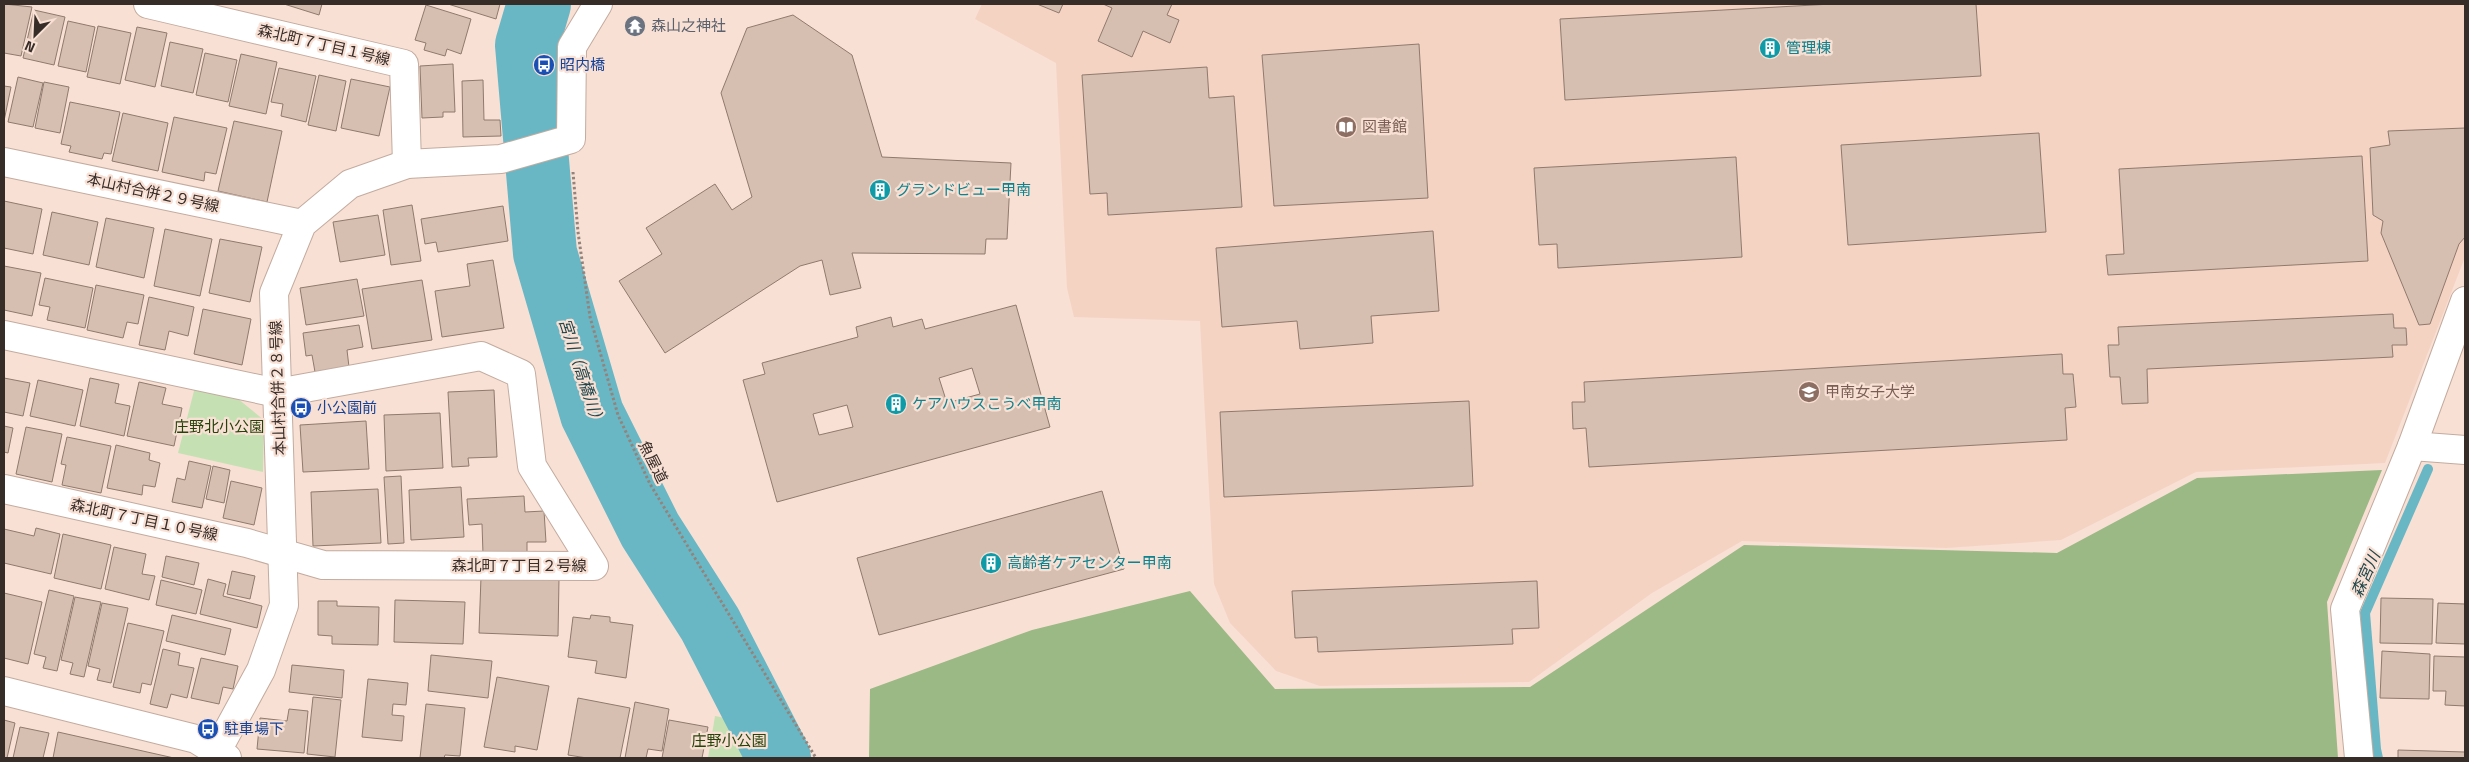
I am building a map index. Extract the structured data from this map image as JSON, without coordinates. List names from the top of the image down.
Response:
{
  "streets": {
    "street": [
      "森北町７丁目１号線",
      "本山村合併２９号線",
      "本山村合併２８号線",
      "森北町７丁目１０号線",
      "森北町７丁目２号線"
    ],
    "path": ["魚屋道"]
  },
  "crossings": [
    ["森北町７丁目１号線", "本山村合併２８号線"],
    ["本山村合併２９号線", "本山村合併２８号線"],
    ["本山村合併２８号線", "魚屋道"],
    ["本山村合併２８号線", "森北町７丁目１０号線"],
    ["本山村合併２８号線", "森北町７丁目２号線"],
    ["森北町７丁目１０号線", "森北町７丁目２号線"]
  ],
  "water": ["宮川（高橋川）", "森宮川"],
  "parks": ["庄野北小公園", "庄野小公園"],
  "places": {
    "temple": ["森山之神社"],
    "building": [
      "管理棟",
      "グランドビュー甲南",
      "ケアハウスこうべ甲南",
      "高齢者ケアセンター甲南"
    ],
    "bus stop": ["昭内橋", "小公園前", "駐車場下"],
    "library": ["図書館"],
    "school or university": ["甲南女子大学"]
  },
  "north": "bottom left"
}
